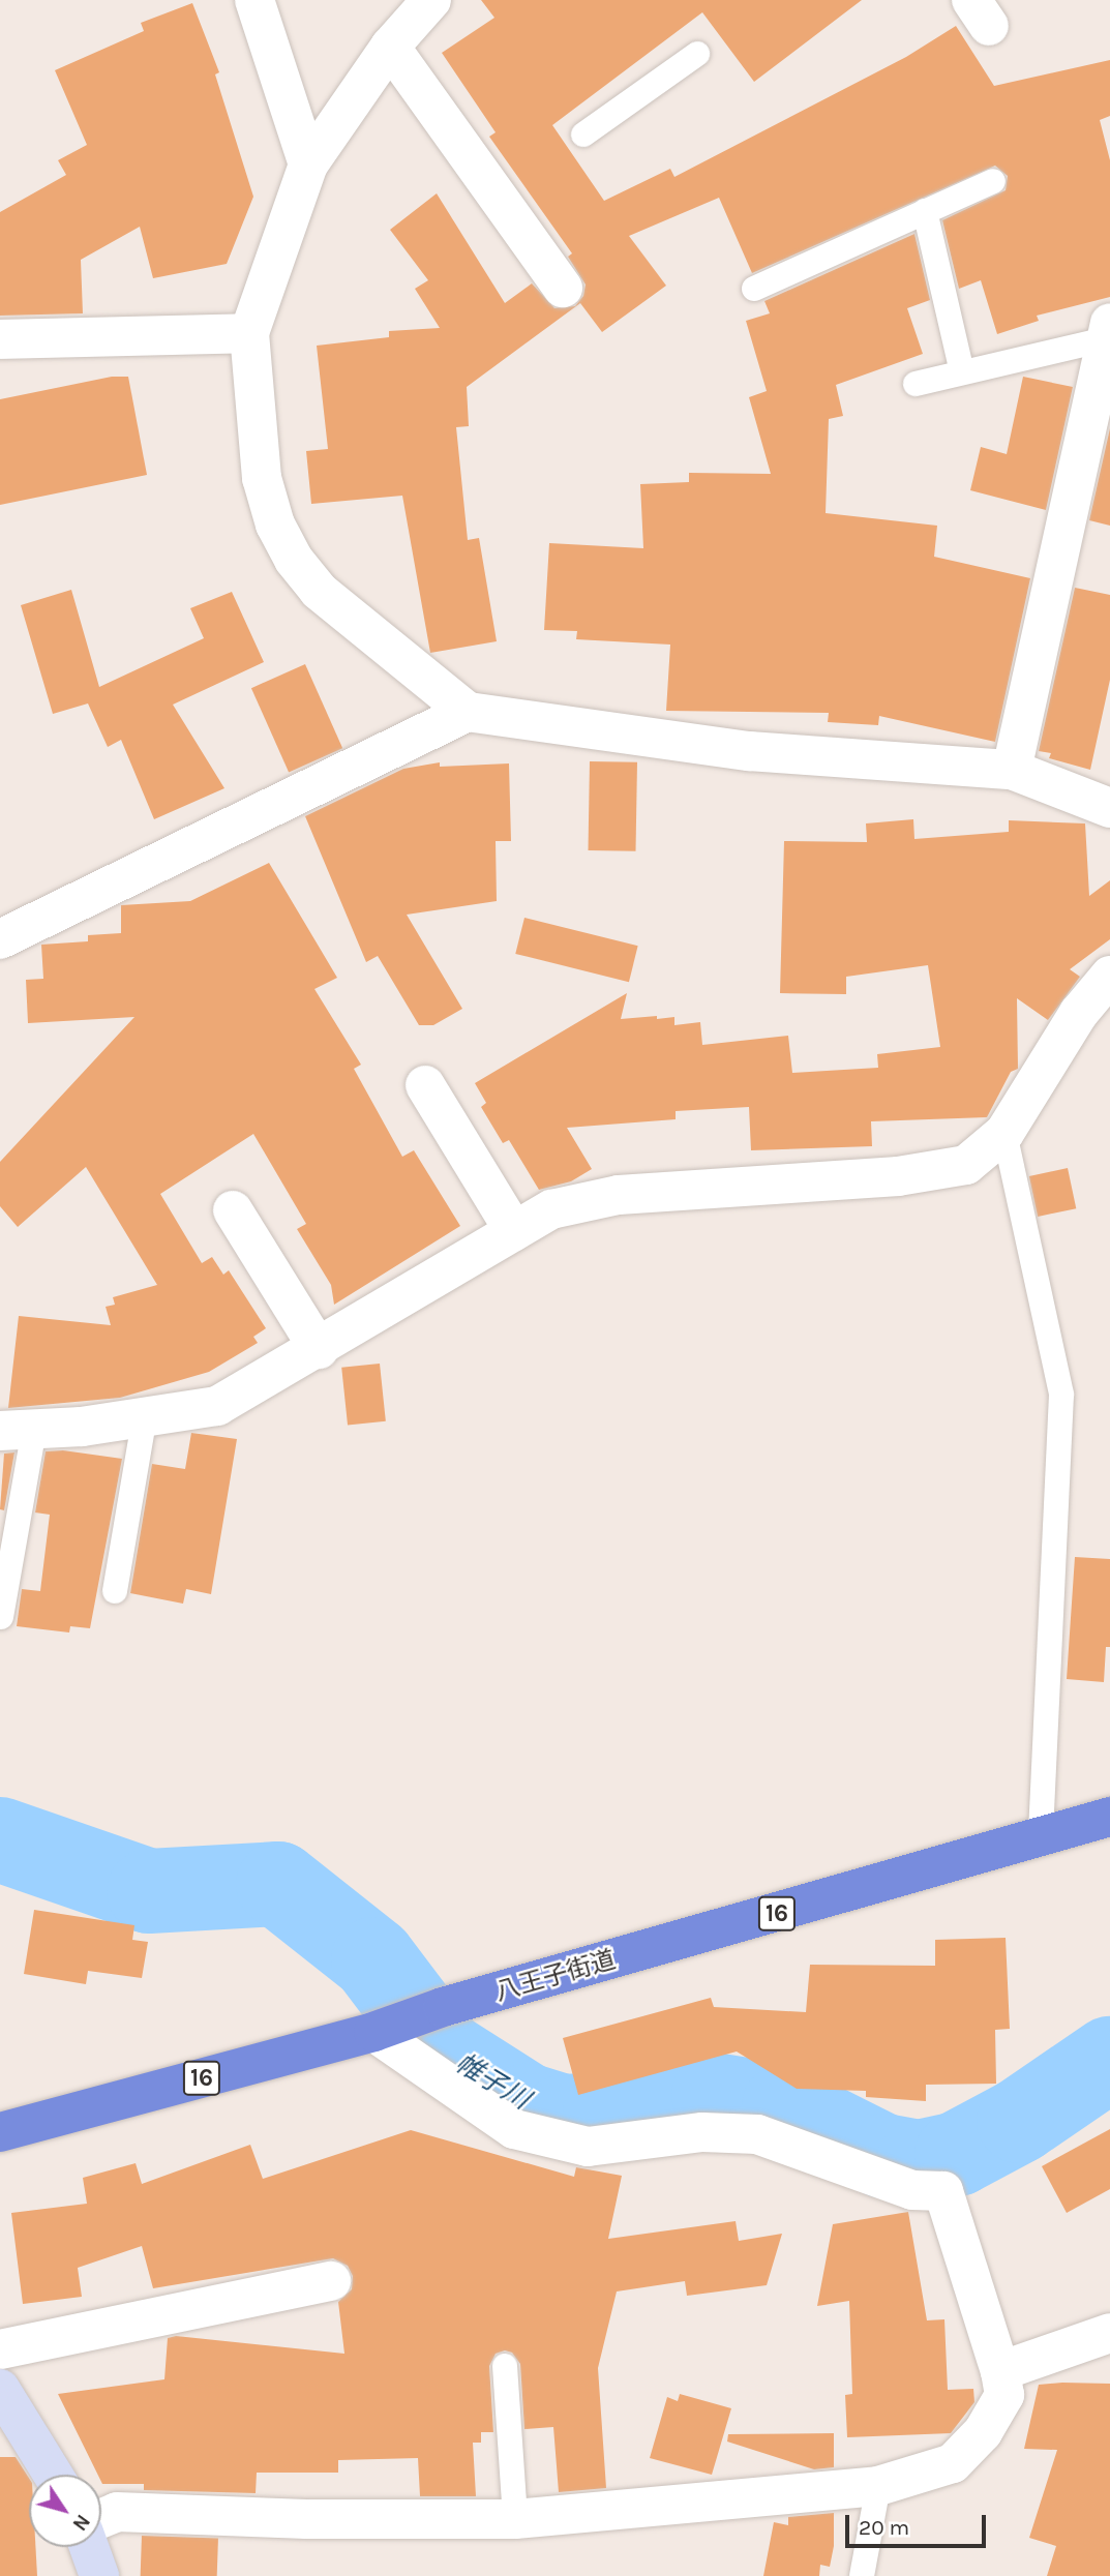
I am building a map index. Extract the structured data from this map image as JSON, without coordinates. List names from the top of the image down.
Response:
{
  "streets": {
    "highway": ["16", "八王子街道"]
  },
  "water": ["帷子川"],
  "scale_bar": "20 m",
  "north": "bottom right"
}
